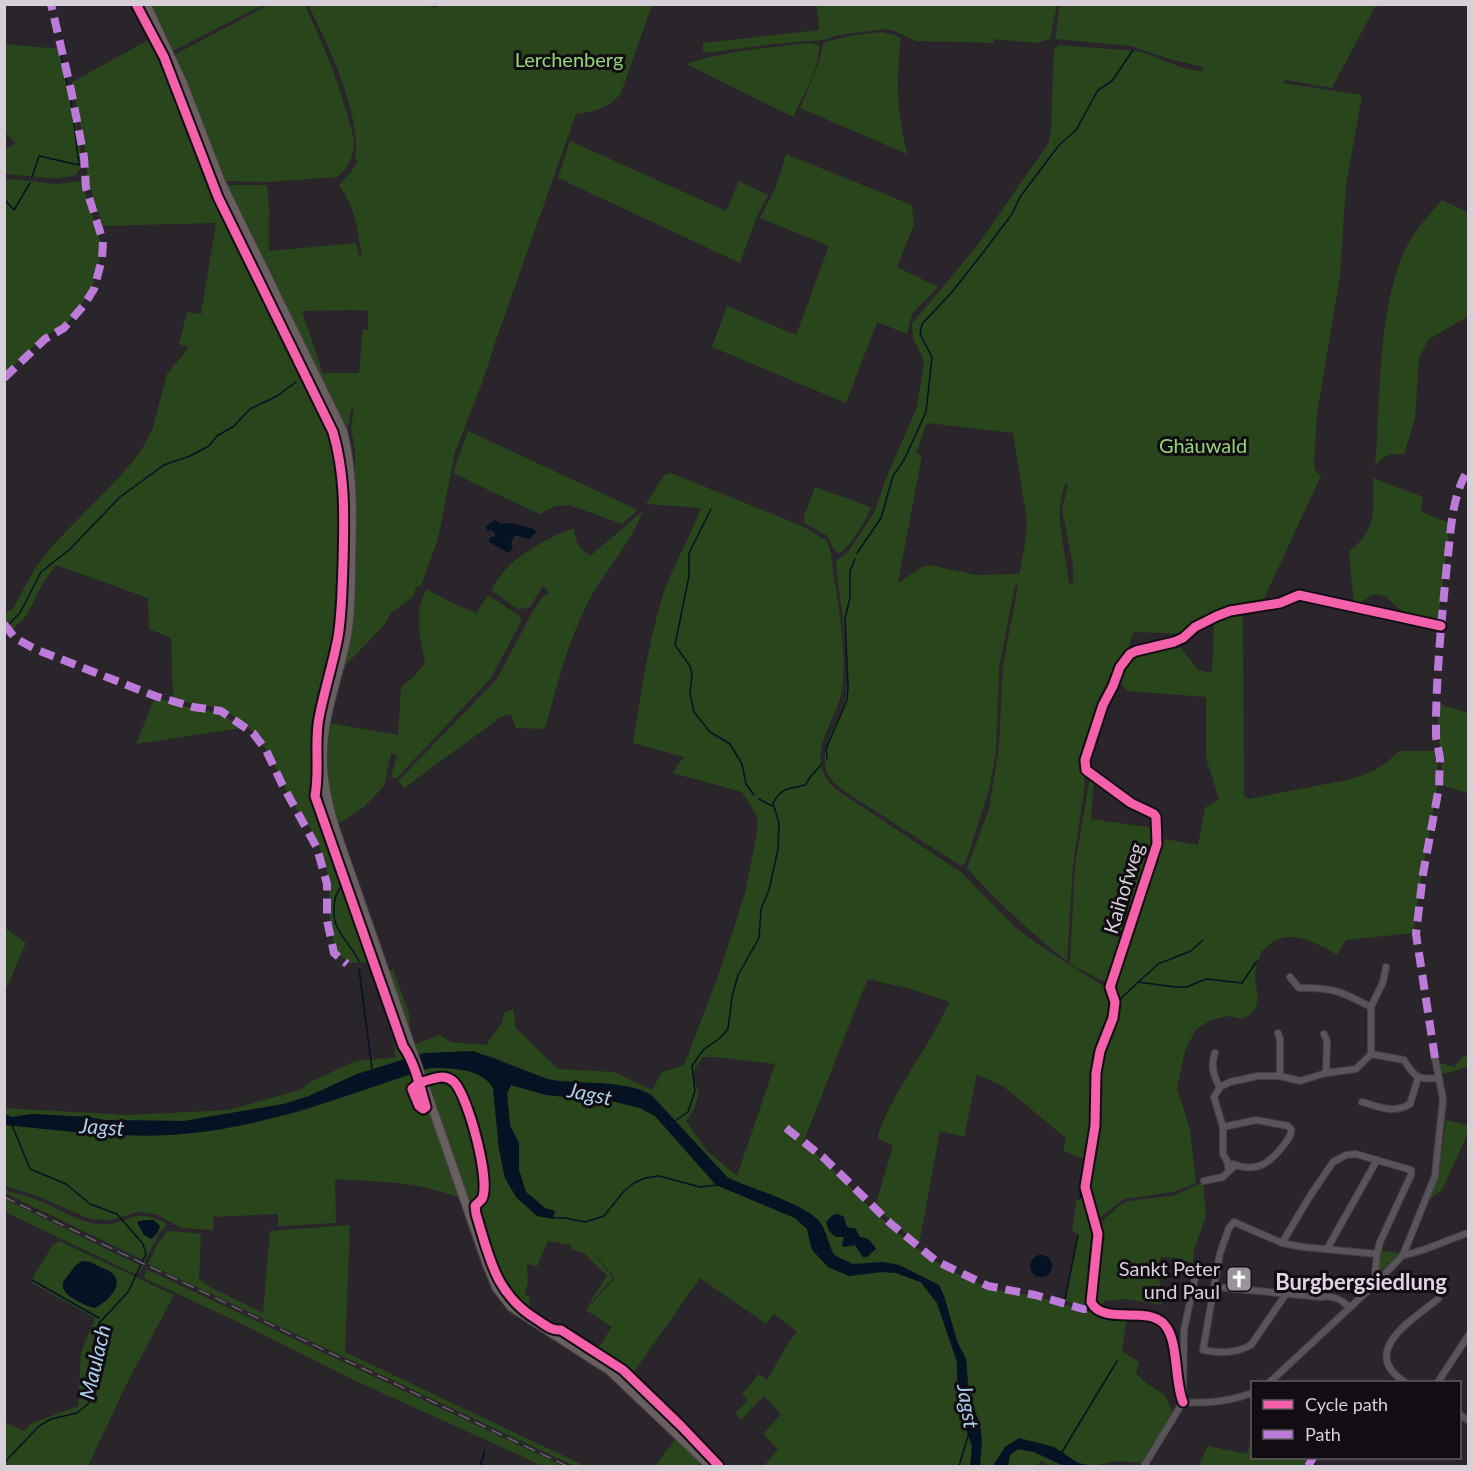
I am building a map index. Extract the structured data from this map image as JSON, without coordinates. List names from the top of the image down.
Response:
{
  "streets": {
    "street": ["Kaihofweg"]
  },
  "districts": ["Burgbergsiedlung"],
  "water": ["Jagst", "Maulach"],
  "parks": ["Lerchenberg", "Ghäuwald"],
  "places": {
    "church": ["Sankt Peter und Paul"]
  },
  "legend": ["Cycle path", "Path"]
}
